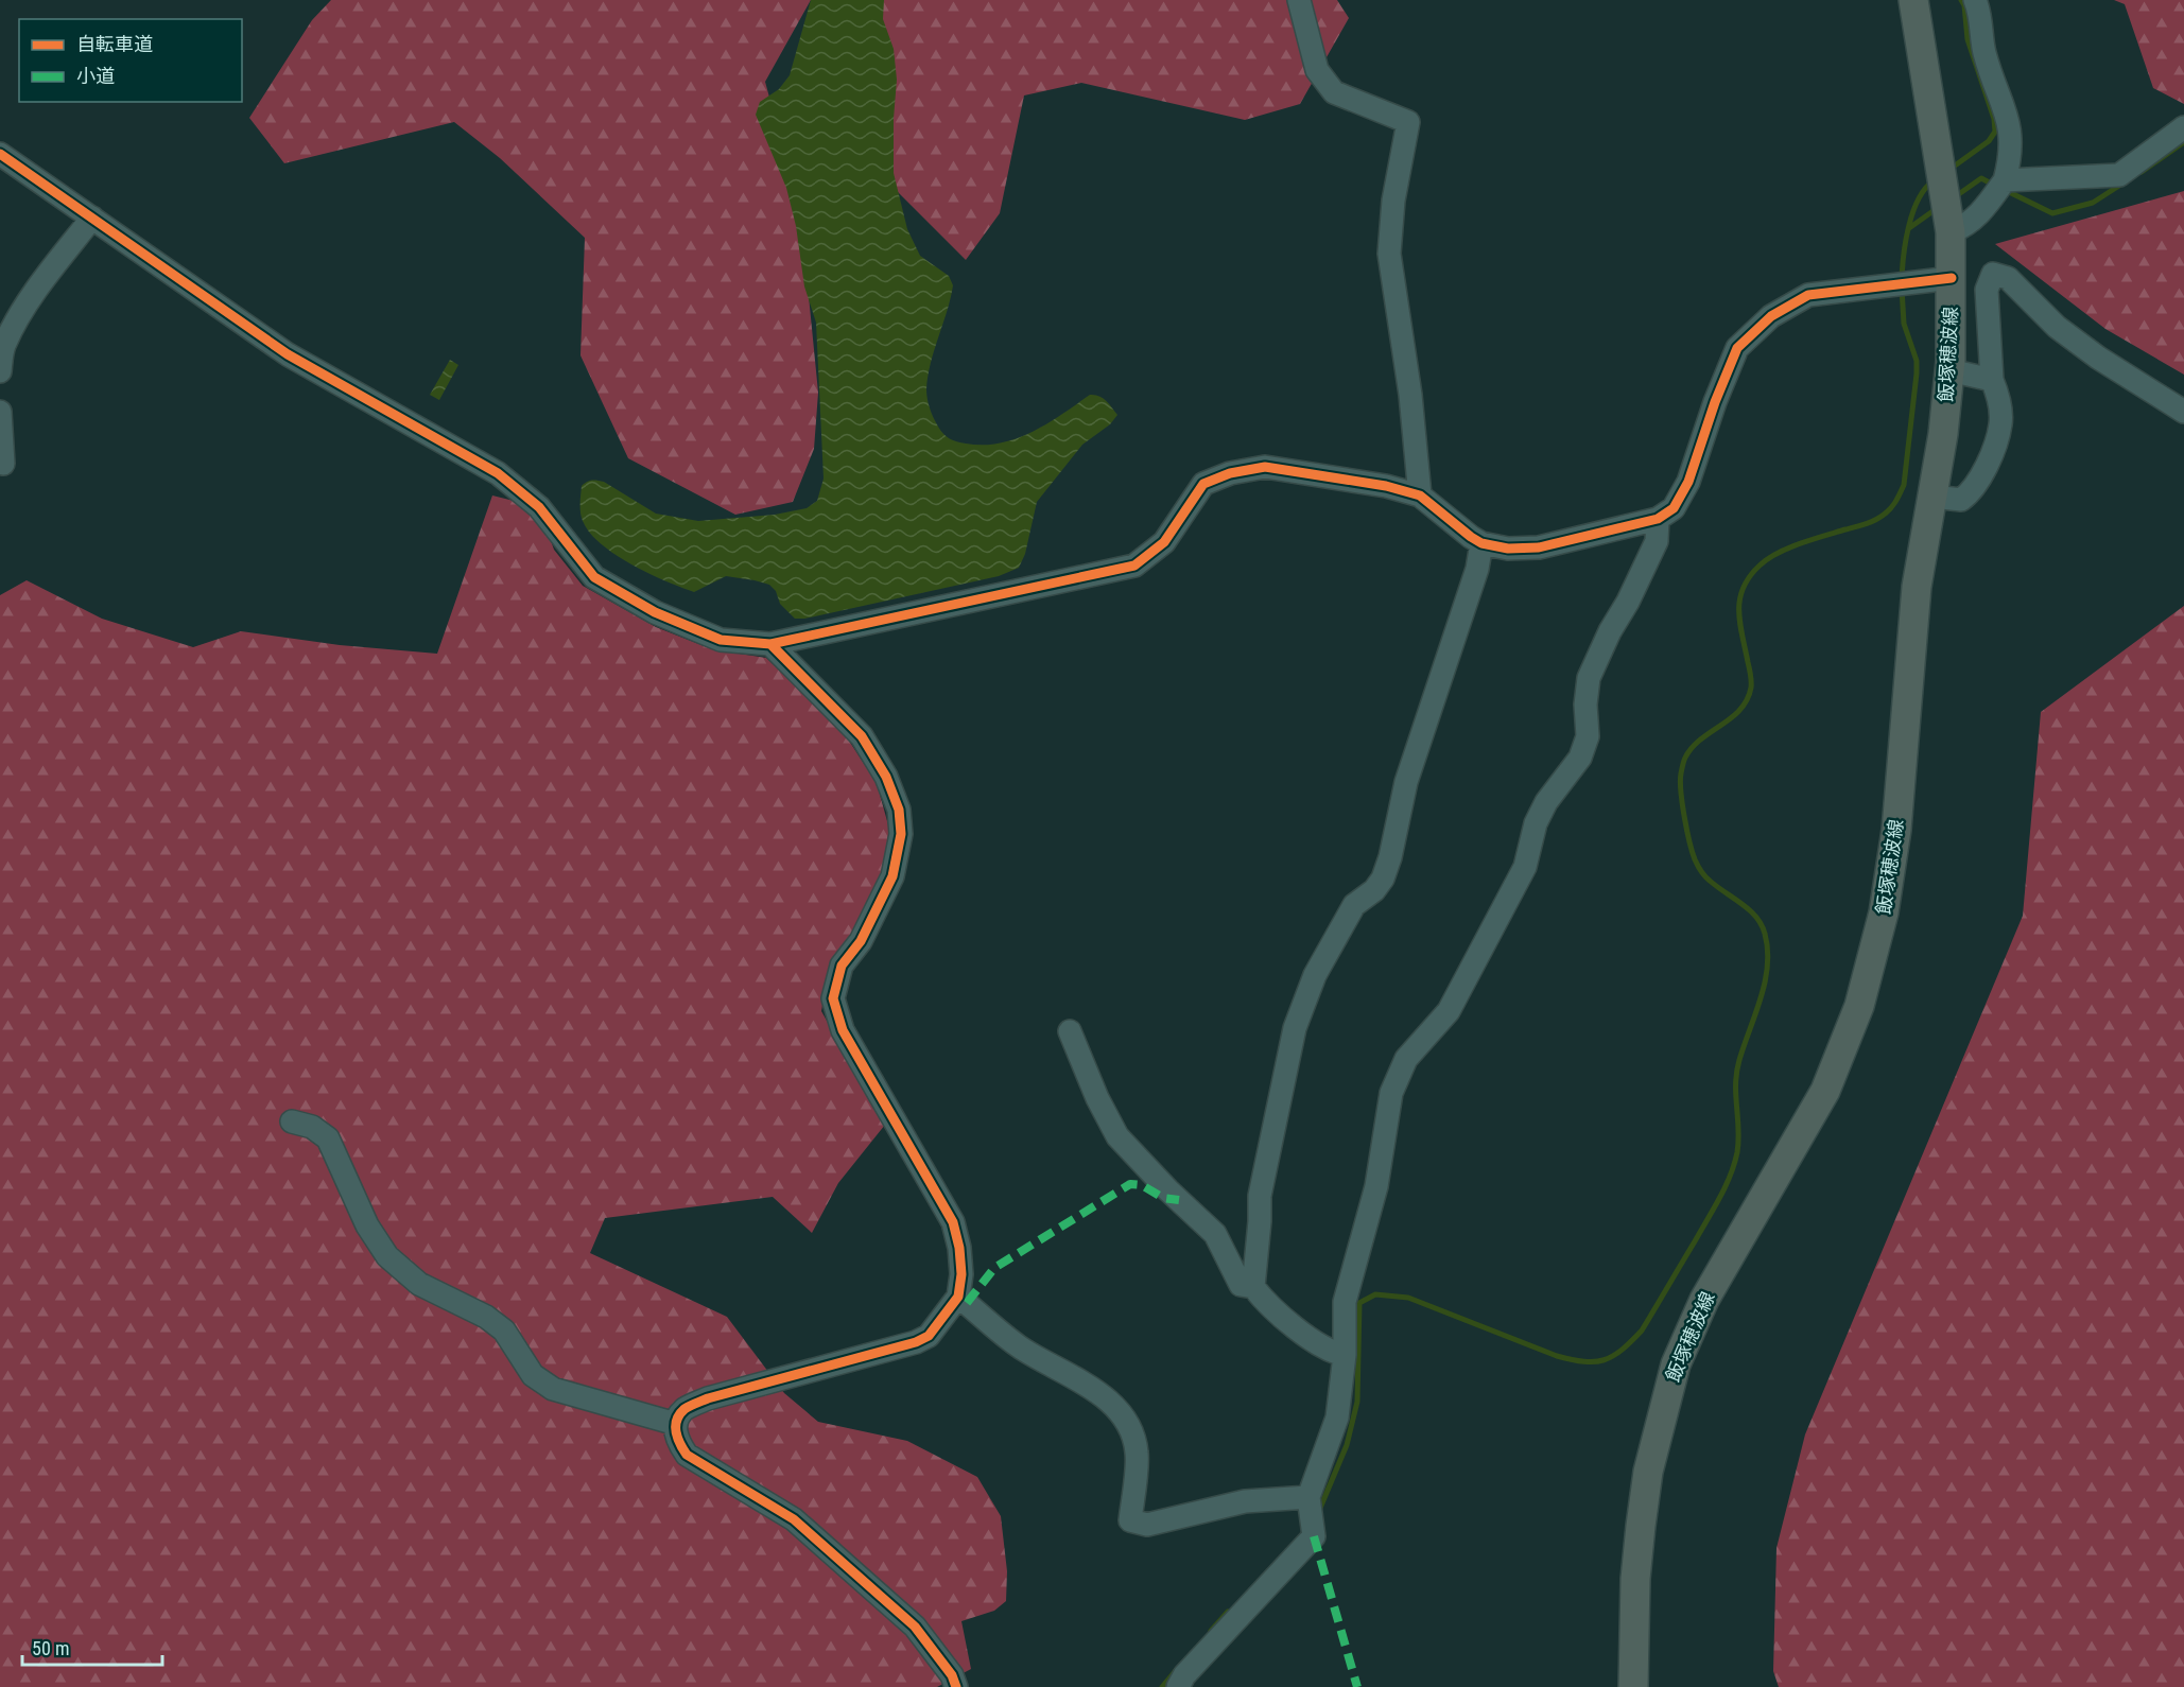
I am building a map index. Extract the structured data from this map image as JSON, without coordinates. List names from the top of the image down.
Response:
{
  "streets": {
    "main road": ["飯塚穂波線"]
  },
  "legend": ["自転車道", "小道"],
  "scale_bar": "50 m"
}
